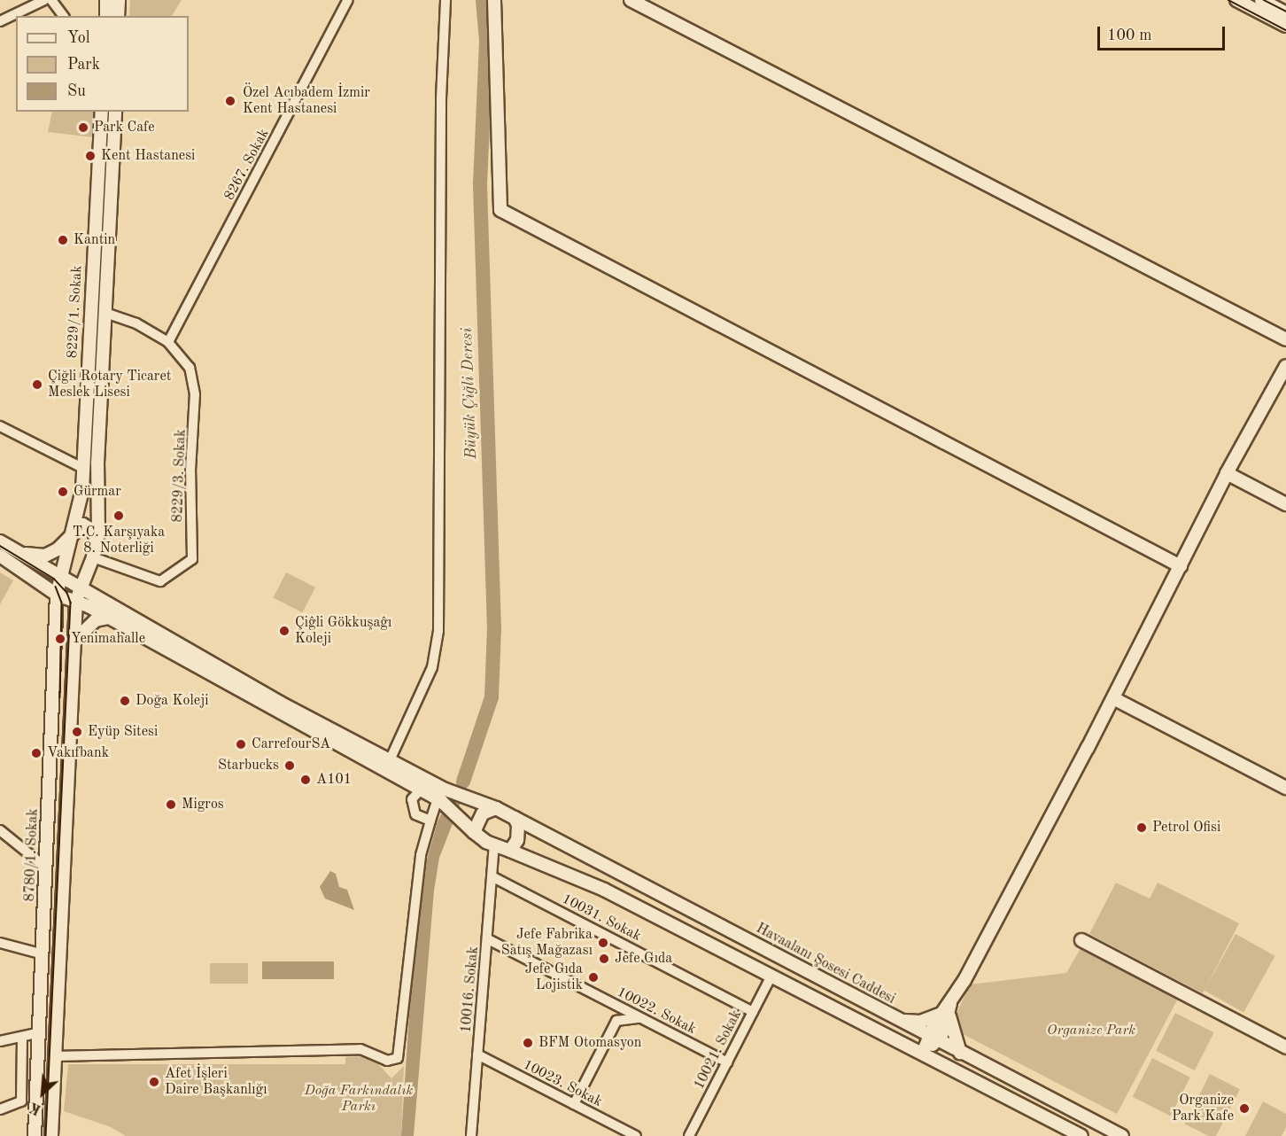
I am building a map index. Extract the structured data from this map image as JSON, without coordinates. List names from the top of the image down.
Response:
{
  "streets": {
    "street": [
      "8267. Sokak",
      "8229/1. Sokak",
      "8229/3. Sokak",
      "8780/1. Sokak",
      "10031. Sokak",
      "Havaalanı Şosesi Caddesi",
      "10016. Sokak",
      "10022. Sokak",
      "10021. Sokak",
      "10023. Sokak"
    ]
  },
  "crossings": [
    ["8267. Sokak", "8229/3. Sokak"],
    ["8229/1. Sokak", "8229/3. Sokak"],
    ["8229/1. Sokak", "8780/1. Sokak"],
    ["10031. Sokak", "10016. Sokak"],
    ["10031. Sokak", "10021. Sokak"],
    ["Havaalanı Şosesi Caddesi", "10016. Sokak"],
    ["10016. Sokak", "10022. Sokak"],
    ["10016. Sokak", "10023. Sokak"],
    ["10022. Sokak", "10021. Sokak"]
  ],
  "water": ["Büyük Çiğli Deresi"],
  "parks": ["Organize Park", "Doğa Farkındalık Parkı"],
  "places": [
    "Özel Acıbadem İzmir Kent Hastanesi",
    "Park Cafe",
    "Kent Hastanesi",
    "Kantin",
    "Çiğli Rotary Ticaret Meslek Lisesi",
    "Gürmar",
    "T.C. Karşıyaka 8. Noterliği",
    "Çiĝli Gökkuşaĝı Koleji",
    "Yenimahalle",
    "Doğa Koleji",
    "Eyüp Sitesi",
    "CarrefourSA",
    "Vakıfbank",
    "Starbucks",
    "A101",
    "Migros",
    "Petrol Ofisi",
    "Jefe Fabrika Satış Mağazası",
    "Jefe Gıda",
    "Jefe Gıda Lojistik",
    "BFM Otomasyon",
    "Afet İşleri Daire Başkanlığı",
    "Organize Park Kafe"
  ],
  "legend": ["Yol", "Park", "Su"],
  "scale_bar": "100 m",
  "north": "bottom left"
}
